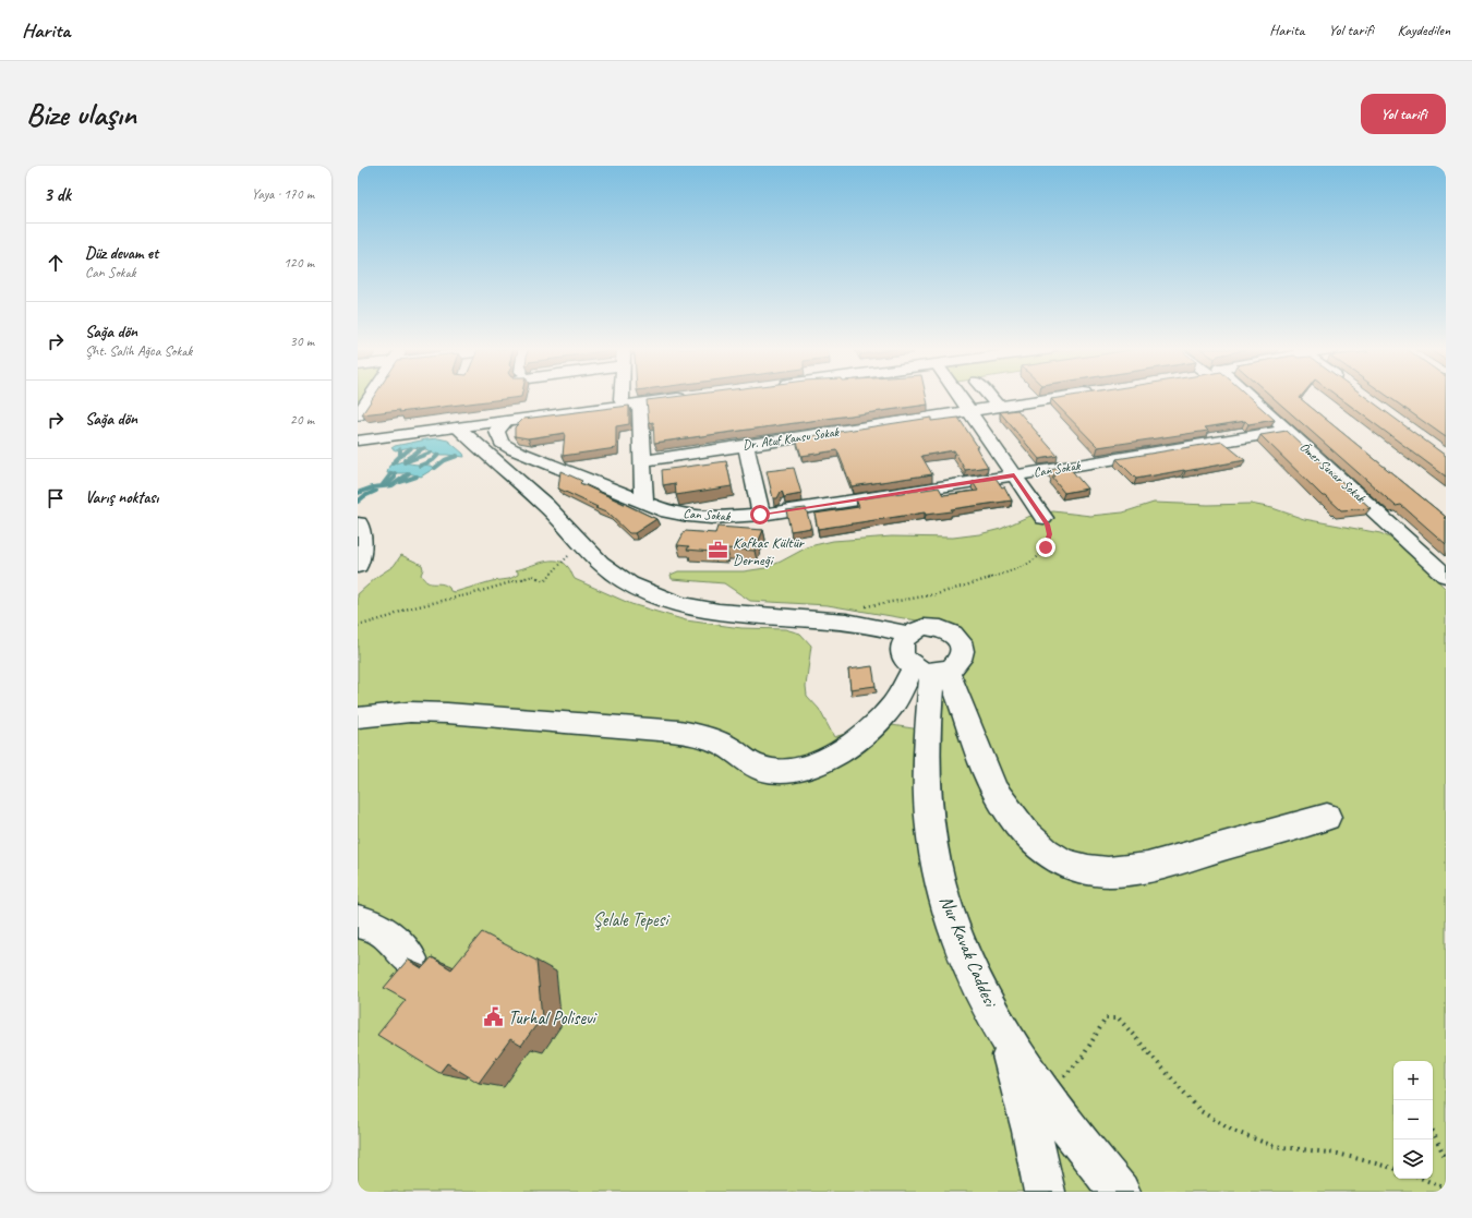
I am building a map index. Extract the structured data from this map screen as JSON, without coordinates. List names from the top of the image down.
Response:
{
  "streets": {
    "main road": [
      "Dr. Atuf Kansu Sokak",
      "Can Sokak",
      "Ömer Sunar Sokak",
      "Nur Kavak Caddesi"
    ]
  },
  "crossings": [
    ["Can Sokak", "Ömer Sunar Sokak"]
  ],
  "parks": ["Şelale Tepesi"],
  "places": {
    "office": ["Kafkas Kültür Derneği"],
    "public building": ["Turhal Polisevi"]
  },
  "page": {
    "header": "Harita",
    "nav": ["Harita", "Yol tarifi", "Kaydedilen"],
    "buttons": "Yol tarifi",
    "title": "Bize ulaşın",
    "heading": ["3 dk", "Yaya · 170 m"],
    "list": [
      ["Düz devam et", "Can Sokak", "120 m"],
      ["Sağa dön", "Şht. Salih Ağca Sokak", "30 m"],
      ["Sağa dön", "20 m"],
      "Varış noktası"
    ],
    "map_buttons": ["+", "−"]
  }
}
